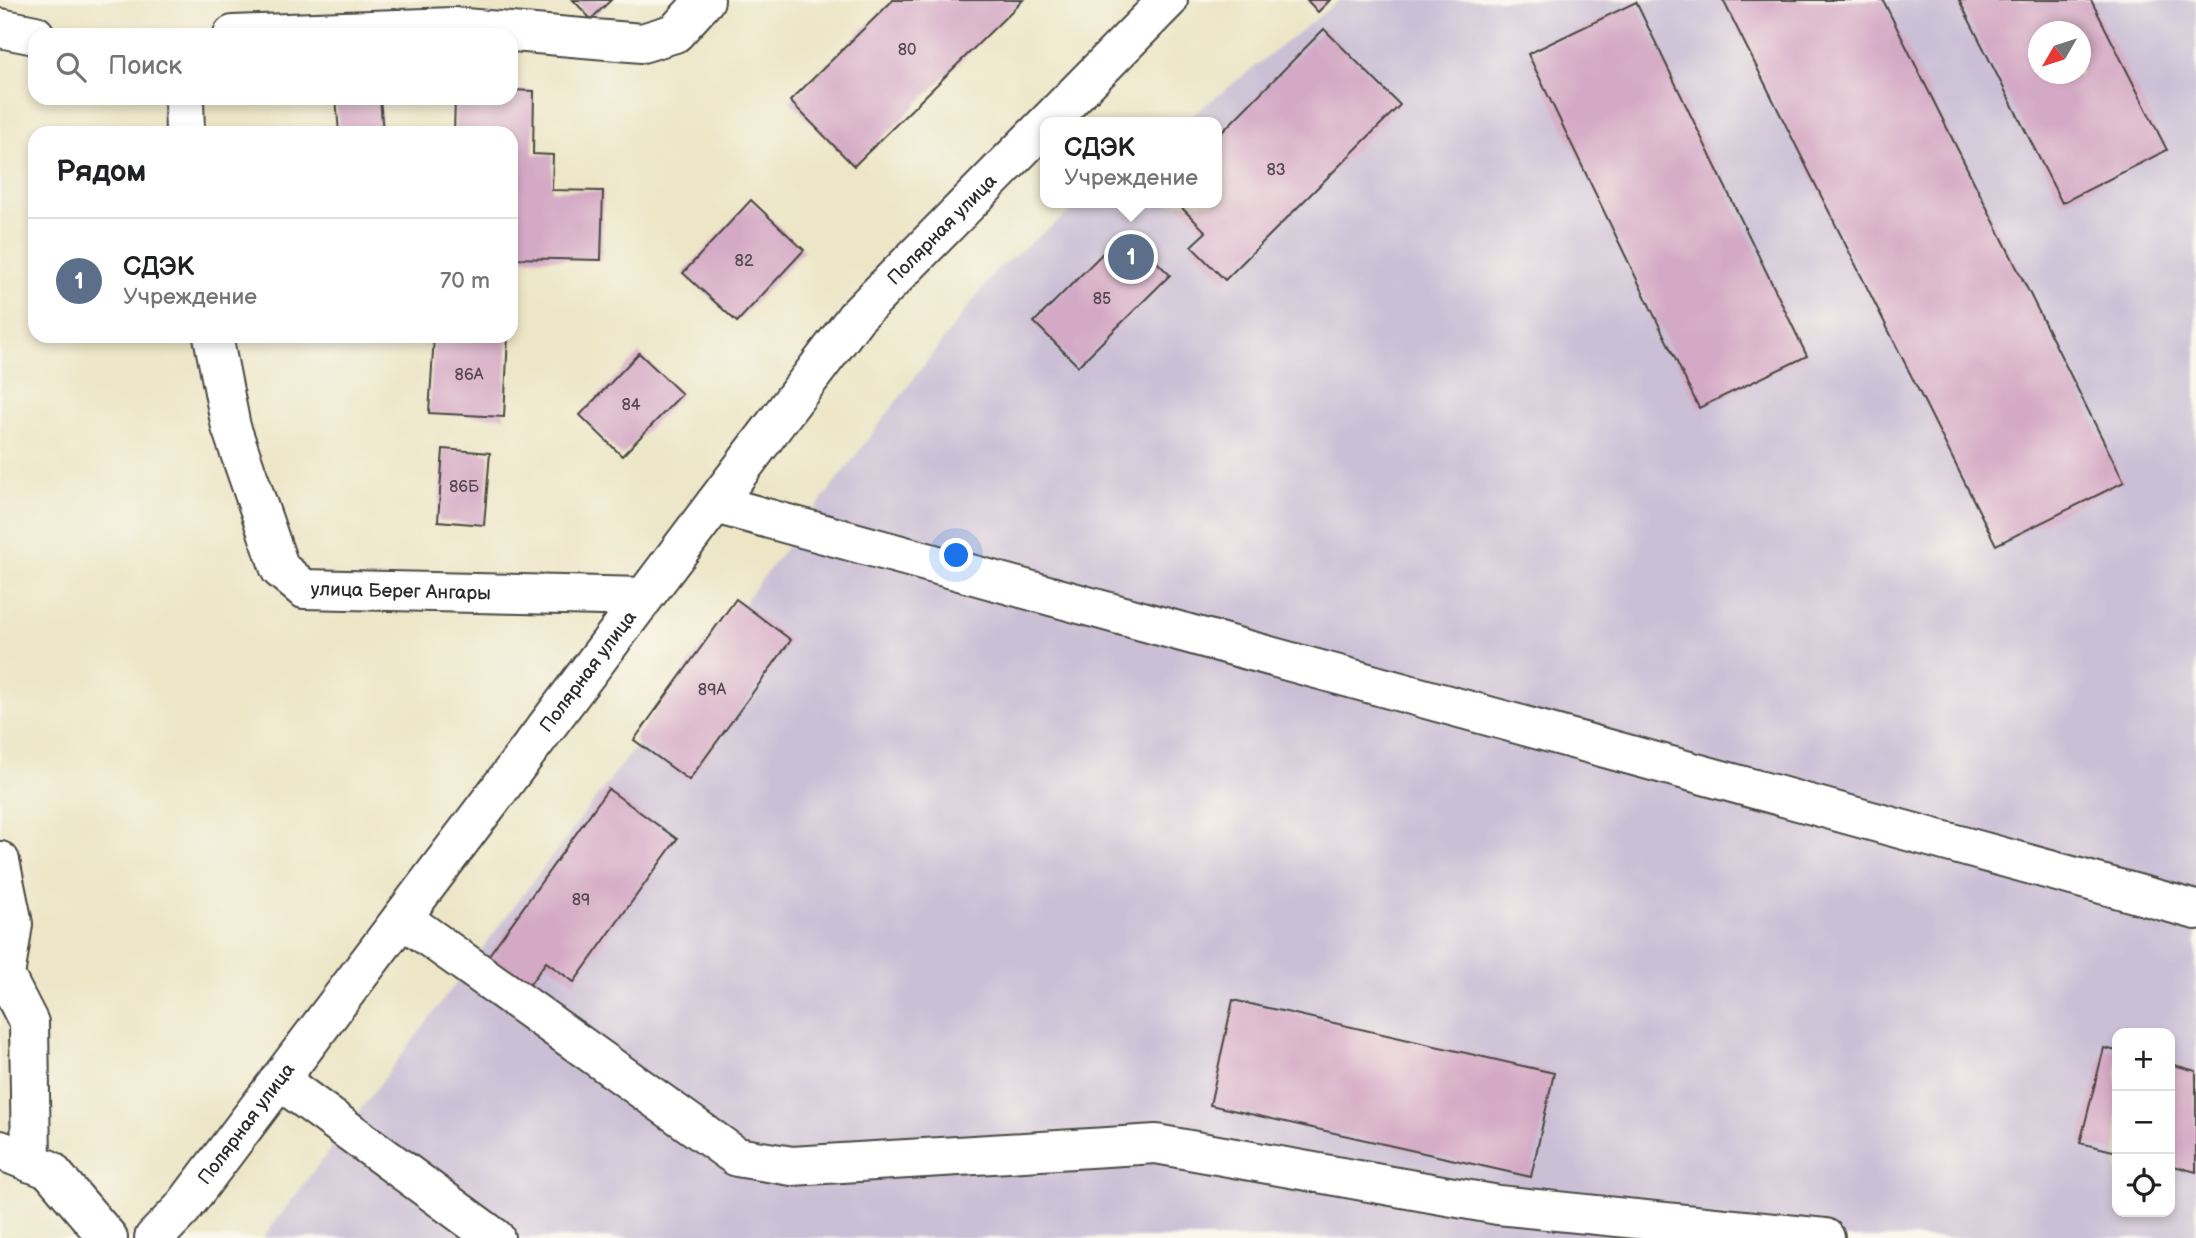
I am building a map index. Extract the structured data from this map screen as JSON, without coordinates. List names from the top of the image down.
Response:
{
  "streets": {
    "main road": ["Полярная улица", "улица Берег Ангары"]
  },
  "crossings": [
    ["Полярная улица", "улица Берег Ангары"]
  ],
  "house_numbers": [
    "80",
    "83",
    "82",
    "85",
    "86А",
    "84",
    "86Б",
    "89А",
    "89"
  ],
  "north": "bottom left",
  "page": {
    "search": "Поиск",
    "popup": ["СДЭК", "Учреждение"],
    "heading": "Рядом",
    "list": [
      {
        "mark": "1",
        "name": "СДЭК",
        "note": "Учреждение",
        "value": "70 m"
      }
    ],
    "pins": "1",
    "map_buttons": ["+", "−"]
  }
}
